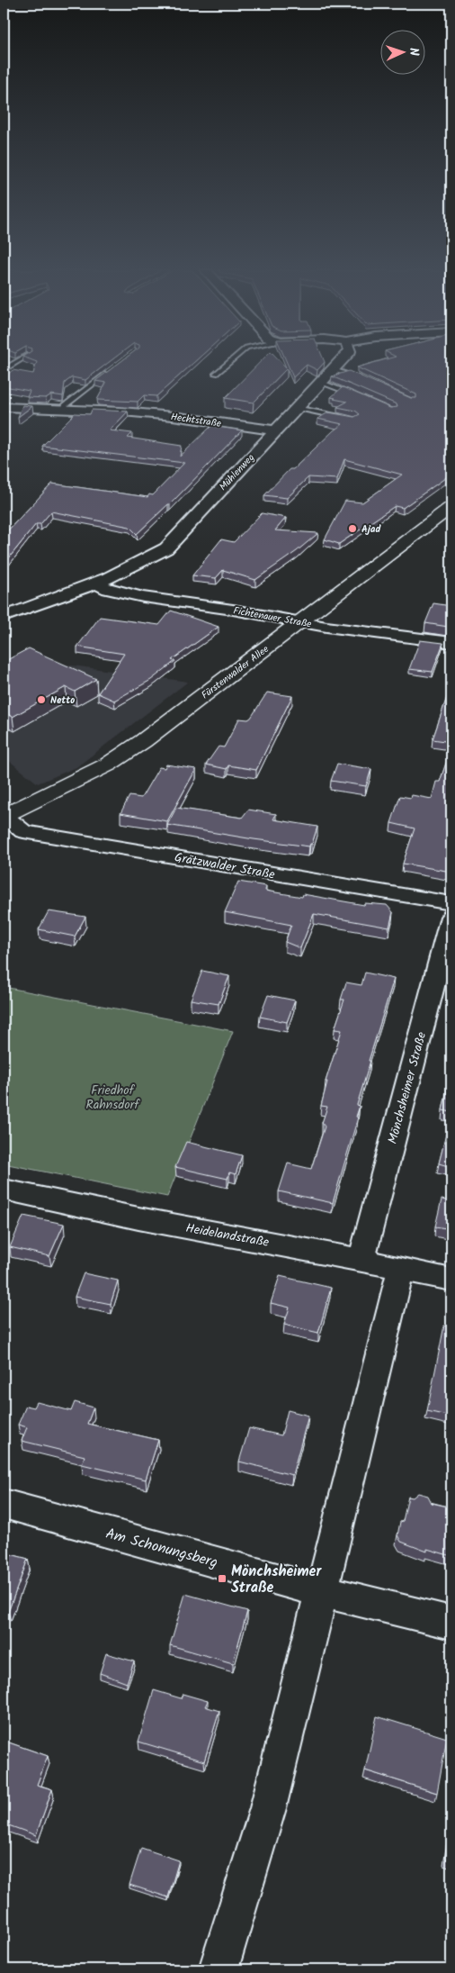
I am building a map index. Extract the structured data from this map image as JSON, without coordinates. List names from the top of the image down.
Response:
{
  "streets": {
    "main road": ["Fürstenwalder Allee"],
    "street": [
      "Hechtstraße",
      "Mühlenweg",
      "Fichtenauer Straße",
      "Grätzwalder Straße",
      "Mönchsheimer Straße",
      "Heidelandstraße",
      "Am Schonungsberg"
    ]
  },
  "crossings": [
    ["Hechtstraße", "Mühlenweg"],
    ["Mühlenweg", "Fichtenauer Straße"],
    ["Fichtenauer Straße", "Fürstenwalder Allee"],
    ["Fürstenwalder Allee", "Grätzwalder Straße"],
    ["Mönchsheimer Straße", "Heidelandstraße"]
  ],
  "parks": ["Friedhof Rahnsdorf"],
  "places": {
    "other": ["Ajad", "Netto"],
    "transit": ["Mönchsheimer Straße"]
  },
  "north": "right"
}
